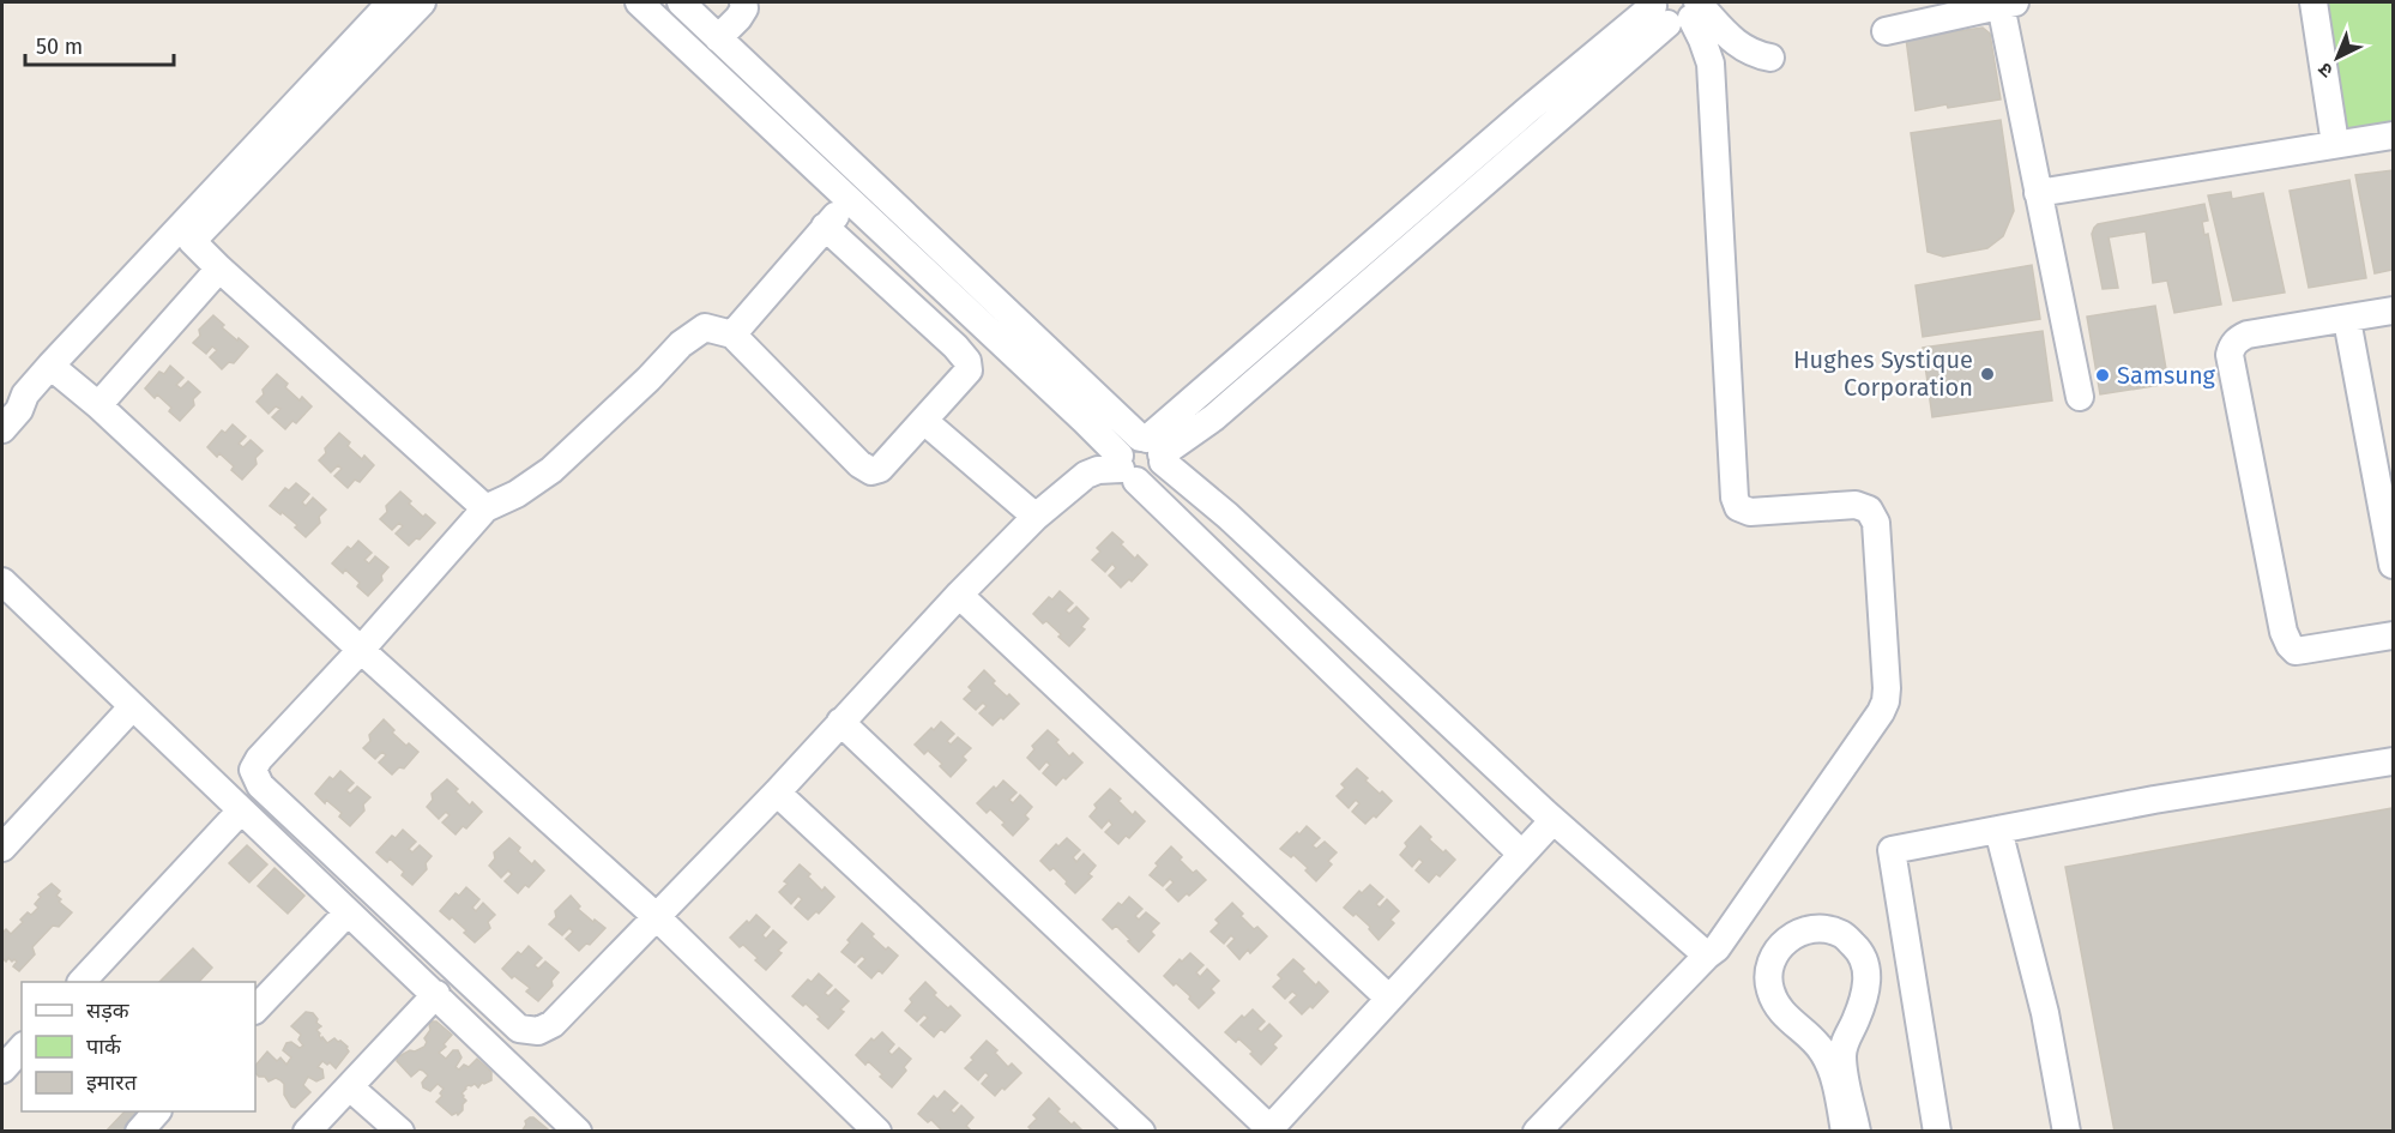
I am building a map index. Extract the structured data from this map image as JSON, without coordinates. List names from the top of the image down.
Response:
{
  "places": ["Hughes Systique Corporation", "Samsung"],
  "legend": ["सड़क", "पार्क", "इमारत"],
  "scale_bar": "50 m",
  "north": "bottom left"
}
